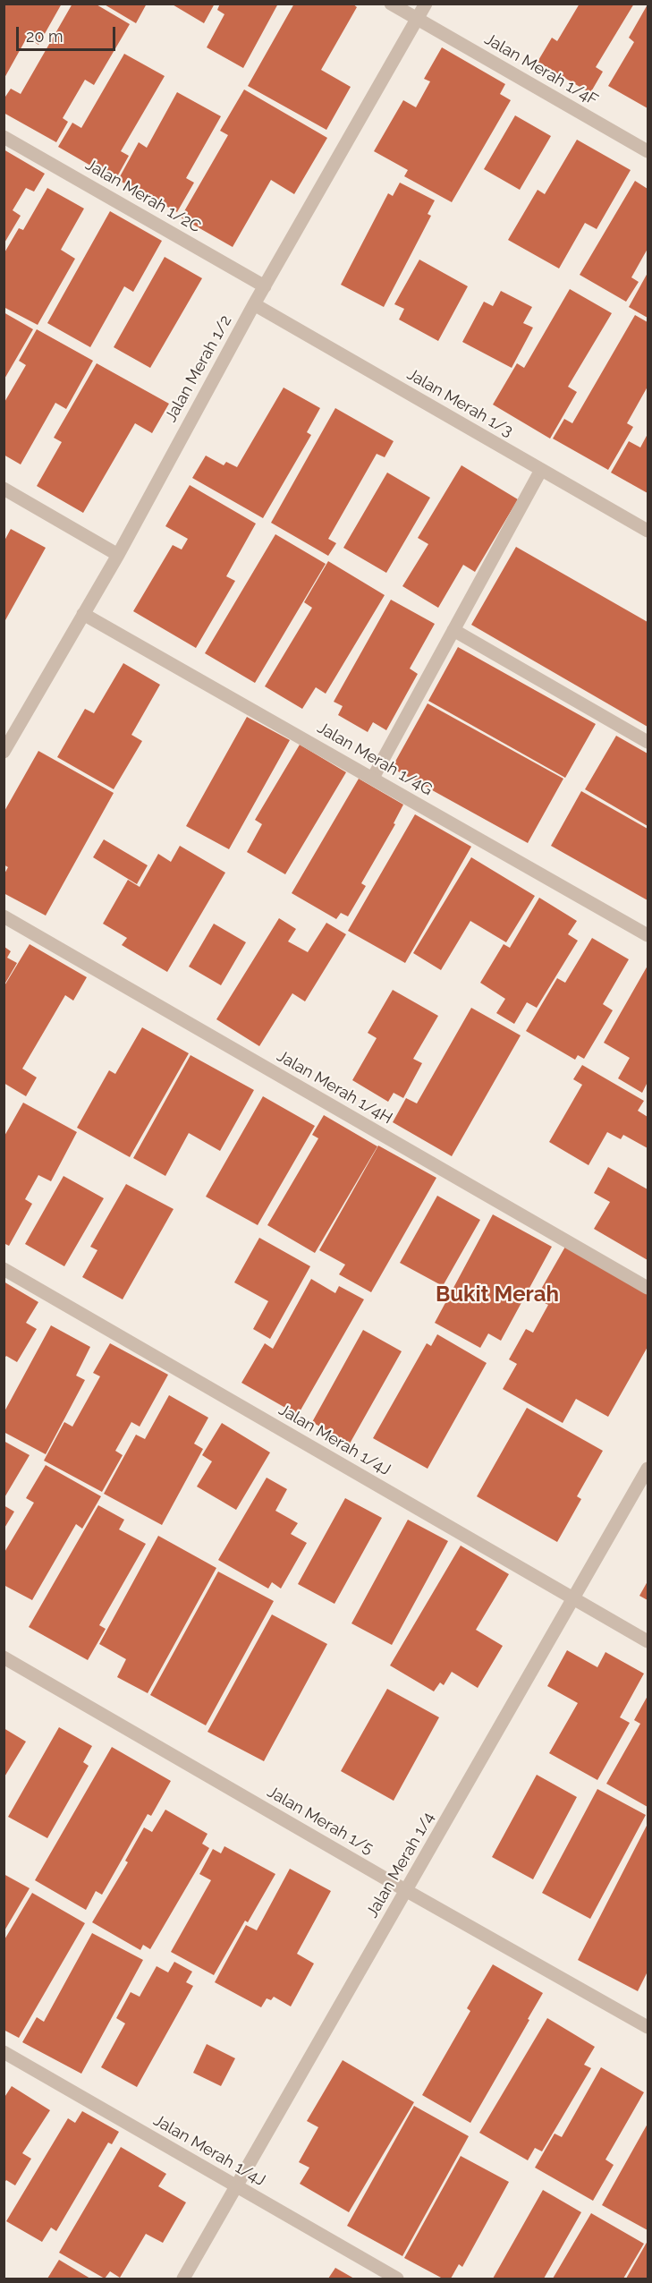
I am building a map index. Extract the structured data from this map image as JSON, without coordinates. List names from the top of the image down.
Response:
{
  "streets": {
    "street": [
      "Jalan Merah 1/4F",
      "Jalan Merah 1/2C",
      "Jalan Merah 1/2",
      "Jalan Merah 1/3",
      "Jalan Merah 1/4G",
      "Jalan Merah 1/4H",
      "Jalan Merah 1/4J",
      "Jalan Merah 1/5",
      "Jalan Merah 1/4"
    ]
  },
  "crossings": [
    ["Jalan Merah 1/4F", "Jalan Merah 1/2"],
    ["Jalan Merah 1/2C", "Jalan Merah 1/2"],
    ["Jalan Merah 1/2", "Jalan Merah 1/3"],
    ["Jalan Merah 1/2", "Jalan Merah 1/4G"],
    ["Jalan Merah 1/4J", "Jalan Merah 1/4"],
    ["Jalan Merah 1/5", "Jalan Merah 1/4"]
  ],
  "districts": ["Bukit Merah"],
  "scale_bar": "20 m"
}
